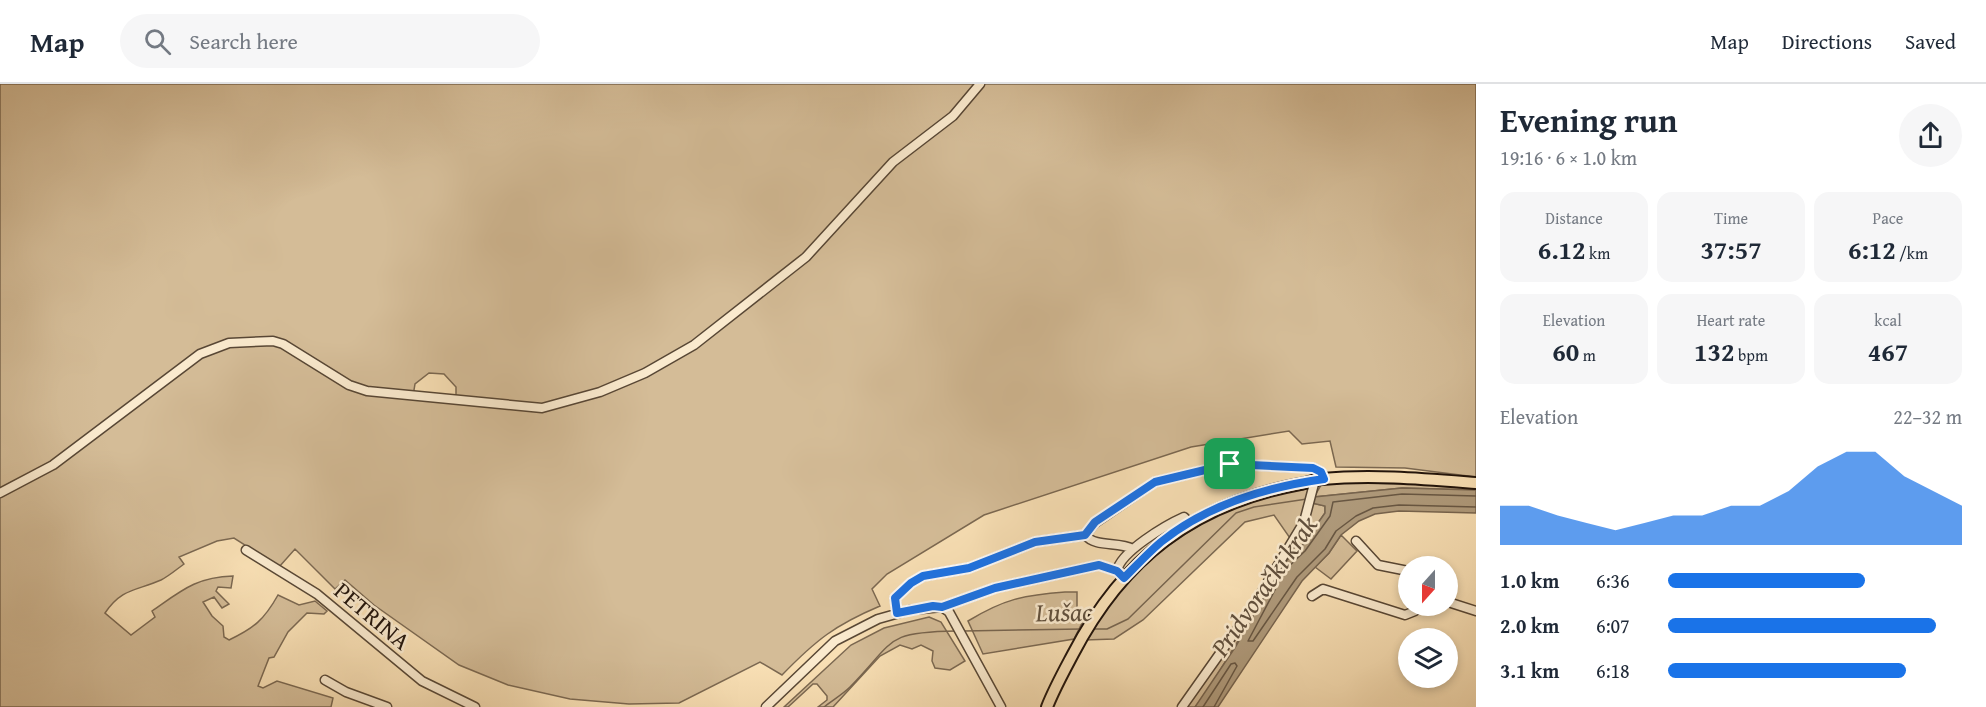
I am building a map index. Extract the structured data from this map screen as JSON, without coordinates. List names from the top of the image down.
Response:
{
  "streets": {
    "street": ["PETRINA"]
  },
  "water": ["Pridvorački krak", "Lušac"],
  "north": "bottom",
  "page": {
    "header": "Map",
    "search": "Search here",
    "nav": ["Map", "Directions", "Saved"],
    "heading": ["Evening run", "19:16 · 6 × 1.0 km"],
    "stats": [
      ["Distance", "6.12 km"],
      ["Time", "37:57"],
      ["Pace", "6:12 /km"],
      ["Elevation", "60 m"],
      ["Heart rate", "132 bpm"],
      ["kcal", "467"]
    ],
    "chart": ["Elevation", "22–32 m"],
    "list": [
      {
        "name": "1.0 km",
        "note": "6:36"
      },
      {
        "name": "2.0 km",
        "note": "6:07"
      },
      {
        "name": "3.1 km",
        "note": "6:18"
      }
    ]
  }
}
